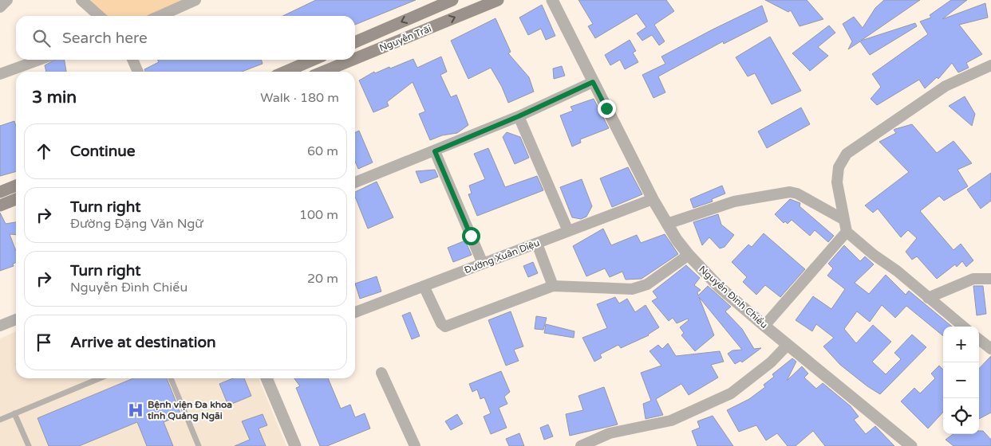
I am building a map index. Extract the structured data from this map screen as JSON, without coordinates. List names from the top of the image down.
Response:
{
  "streets": {
    "main road": ["Nguyễn Trãi"],
    "street": ["Đường Xuân Diệu", "Nguyễn Đình Chiểu"]
  },
  "crossings": [
    ["Đường Xuân Diệu", "Nguyễn Đình Chiểu"]
  ],
  "places": {
    "hospital": ["Bệnh viện Đa khoa tỉnh Quảng Ngãi"]
  },
  "page": {
    "search": "Search here",
    "heading": ["3 min", "Walk · 180 m"],
    "list": [
      ["Continue", "60 m"],
      ["Turn right", "Đường Đặng Văn Ngữ", "100 m"],
      ["Turn right", "Nguyễn Đình Chiểu", "20 m"],
      "Arrive at destination"
    ],
    "map_buttons": ["+", "−"]
  }
}
